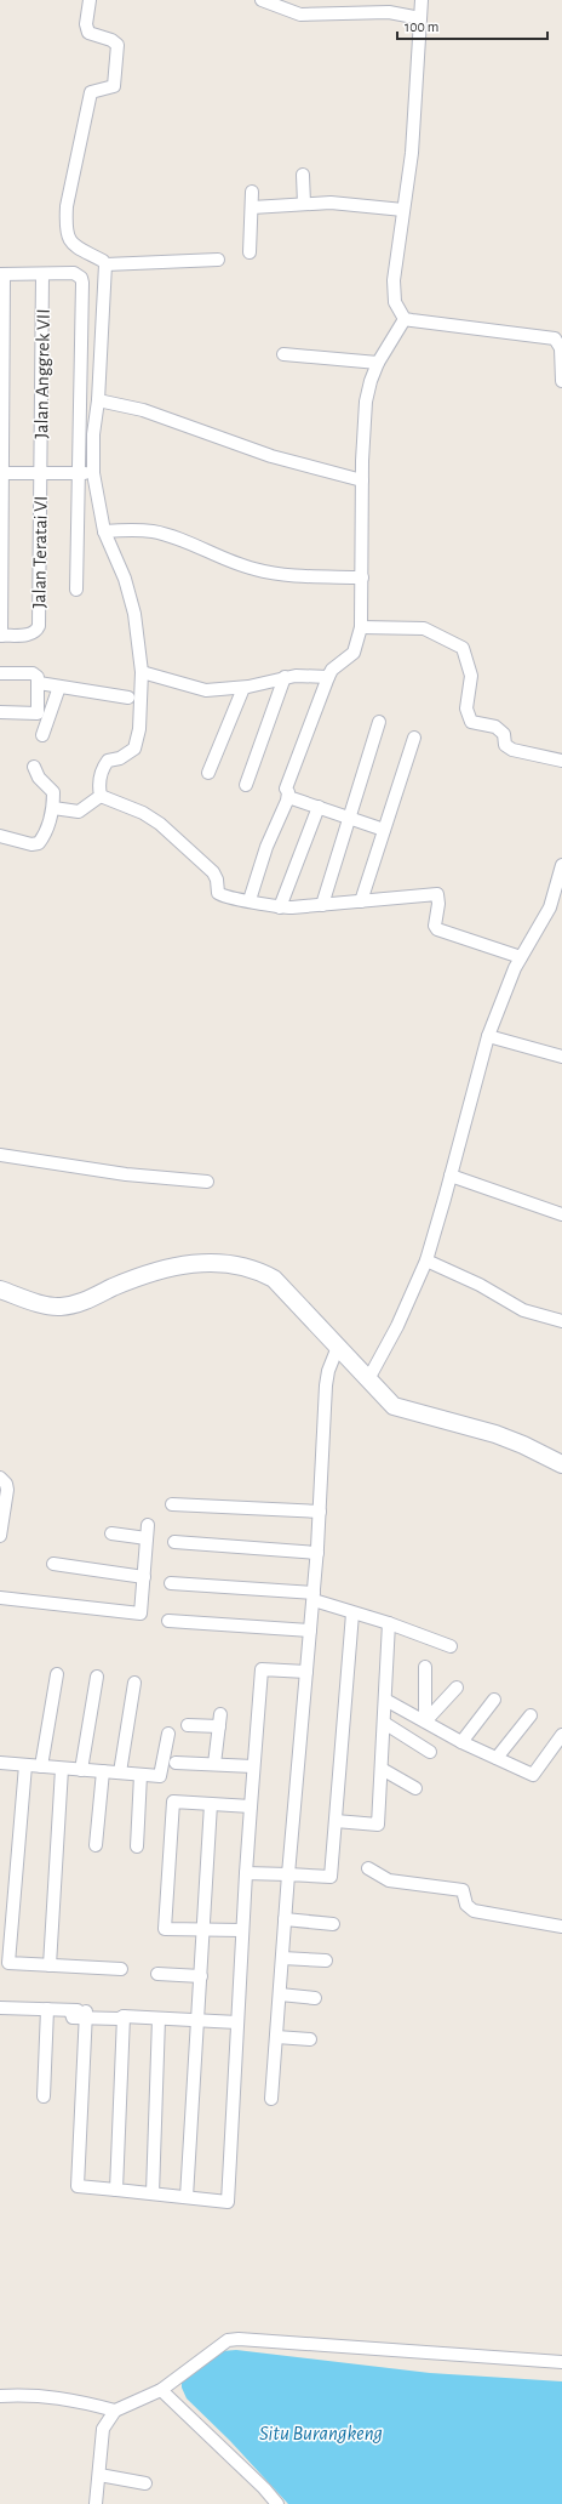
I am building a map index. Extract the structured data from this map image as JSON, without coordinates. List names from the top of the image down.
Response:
{
  "streets": {
    "street": ["Jalan Anggrek VII", "Jalan Teratai VI"]
  },
  "crossings": [
    ["Jalan Anggrek VII", "Jalan Teratai VI"]
  ],
  "water": ["Situ Burangkeng"],
  "scale_bar": "100 m"
}
